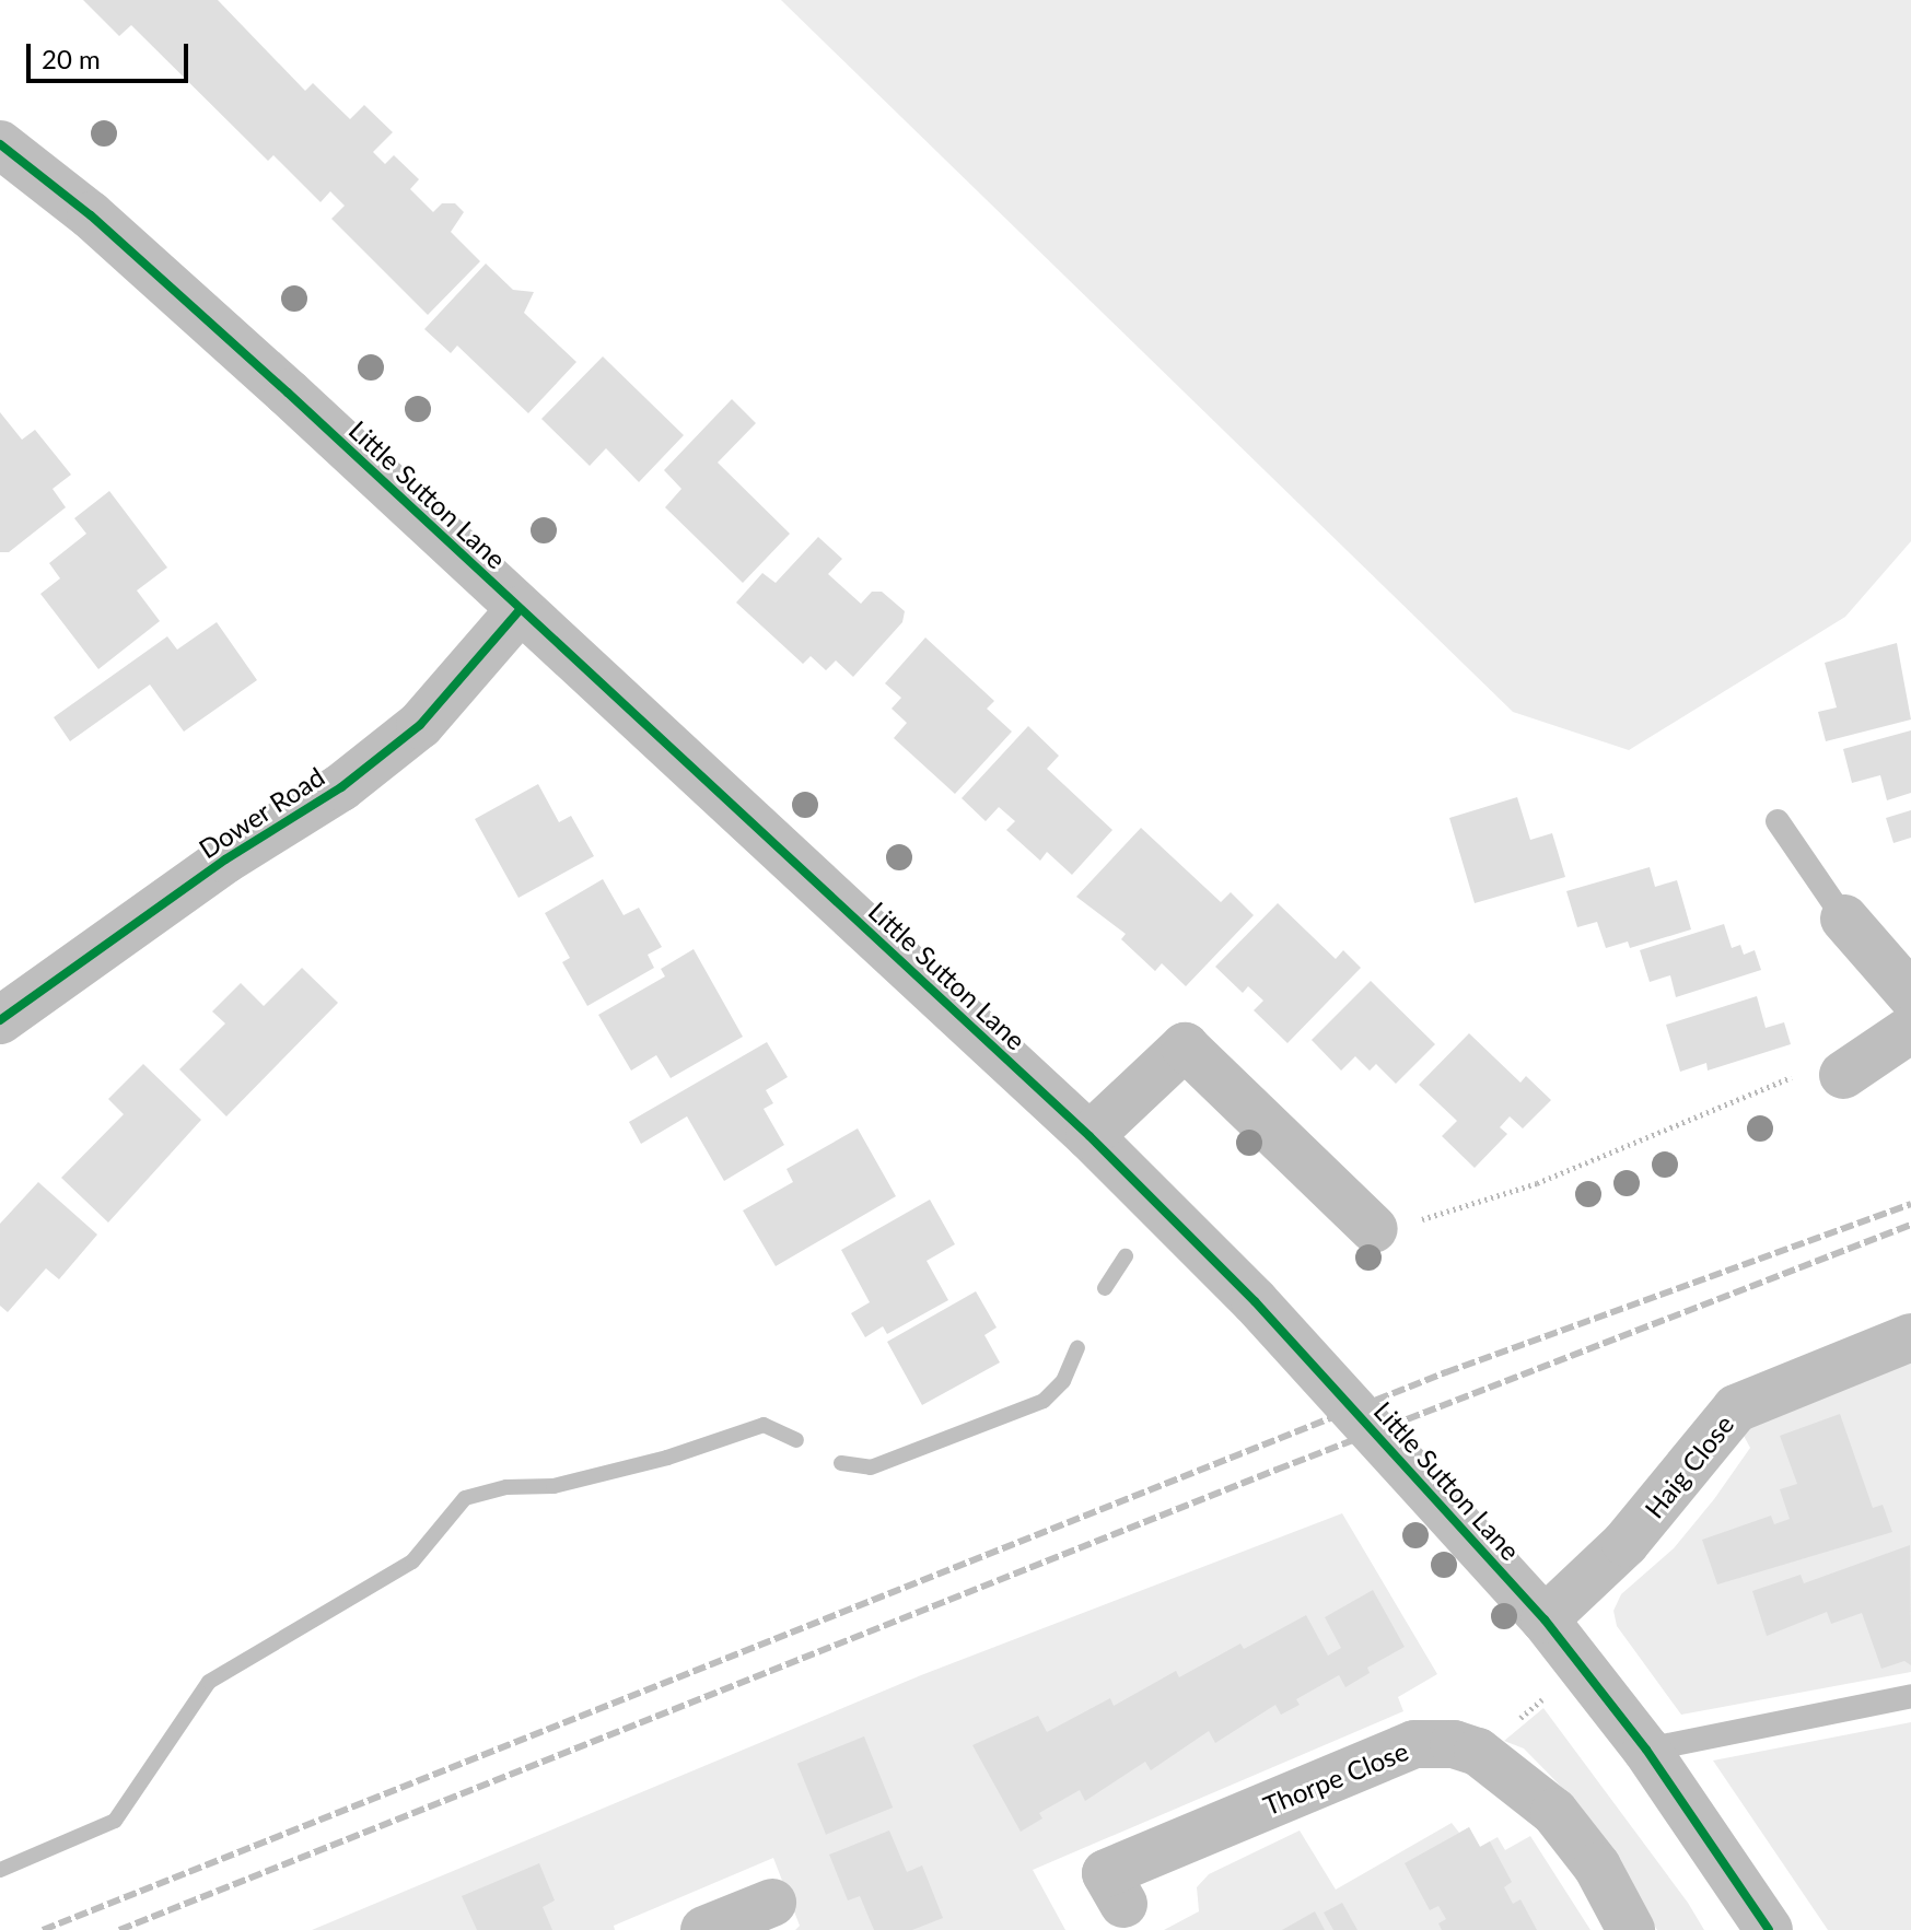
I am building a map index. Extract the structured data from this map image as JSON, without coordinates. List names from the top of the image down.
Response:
{
  "streets": {
    "street": [
      "Little Sutton Lane",
      "Dower Road",
      "Haig Close",
      "Thorpe Close"
    ]
  },
  "crossings": [
    ["Little Sutton Lane", "Dower Road"],
    ["Little Sutton Lane", "Haig Close"]
  ],
  "scale_bar": "20 m"
}
